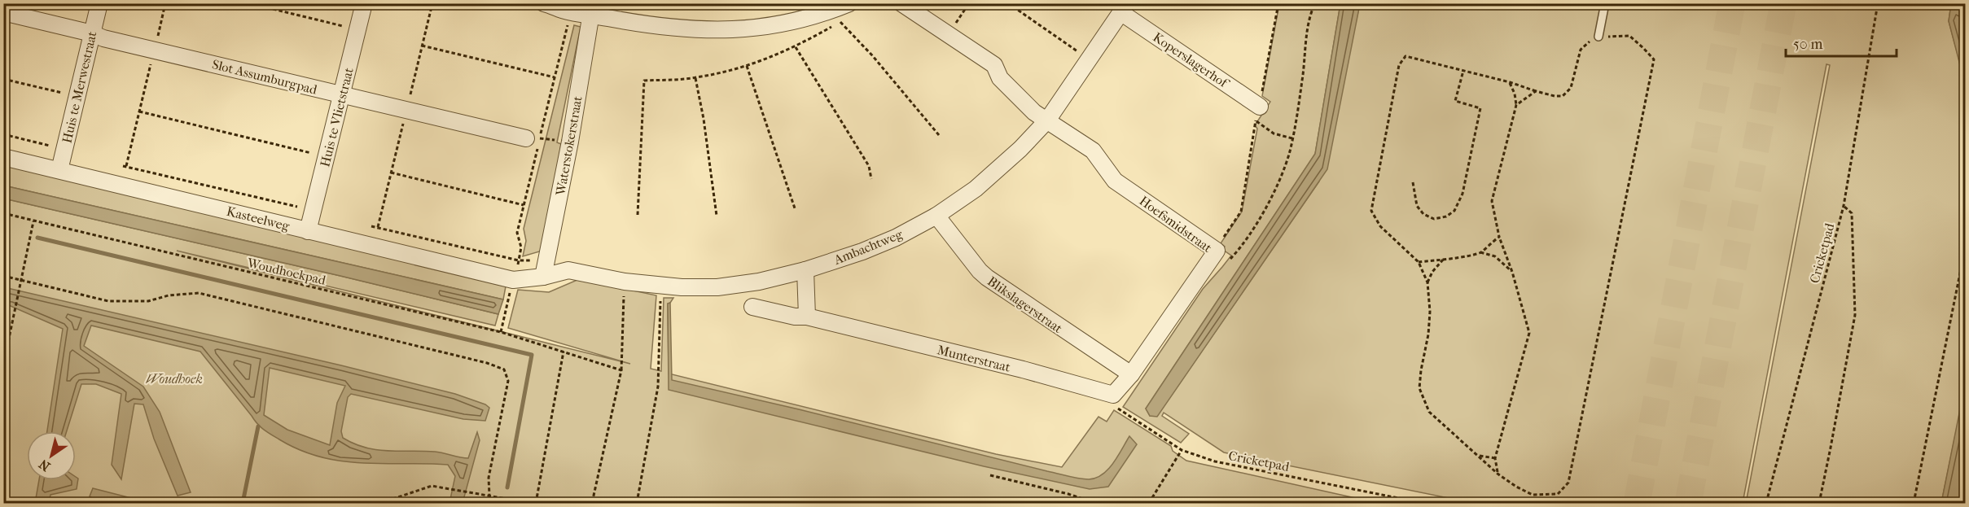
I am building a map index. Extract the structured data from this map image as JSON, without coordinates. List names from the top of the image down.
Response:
{
  "streets": {
    "street": [
      "Koperslagerhof",
      "Slot Assumburgpad",
      "Huis te Merwestraat",
      "Huis te Vlietstraat",
      "Waterstokerstraat",
      "Kasteelweg",
      "Hoefsmidstraat",
      "Ambachtweg",
      "Blikslagerstraat",
      "Munterstraat"
    ],
    "path": ["Cricketpad", "Woudhoekpad"]
  },
  "crossings": [
    ["Koperslagerhof", "Ambachtweg"],
    ["Slot Assumburgpad", "Huis te Merwestraat"],
    ["Slot Assumburgpad", "Huis te Vlietstraat"],
    ["Huis te Merwestraat", "Kasteelweg"],
    ["Huis te Vlietstraat", "Kasteelweg"],
    ["Waterstokerstraat", "Ambachtweg"],
    ["Kasteelweg", "Ambachtweg"],
    ["Hoefsmidstraat", "Ambachtweg"],
    ["Hoefsmidstraat", "Blikslagerstraat"],
    ["Ambachtweg", "Blikslagerstraat"],
    ["Cricketpad", "Munterstraat"]
  ],
  "parks": ["Woudhoek"],
  "scale_bar": "50 m",
  "north": "bottom left"
}
